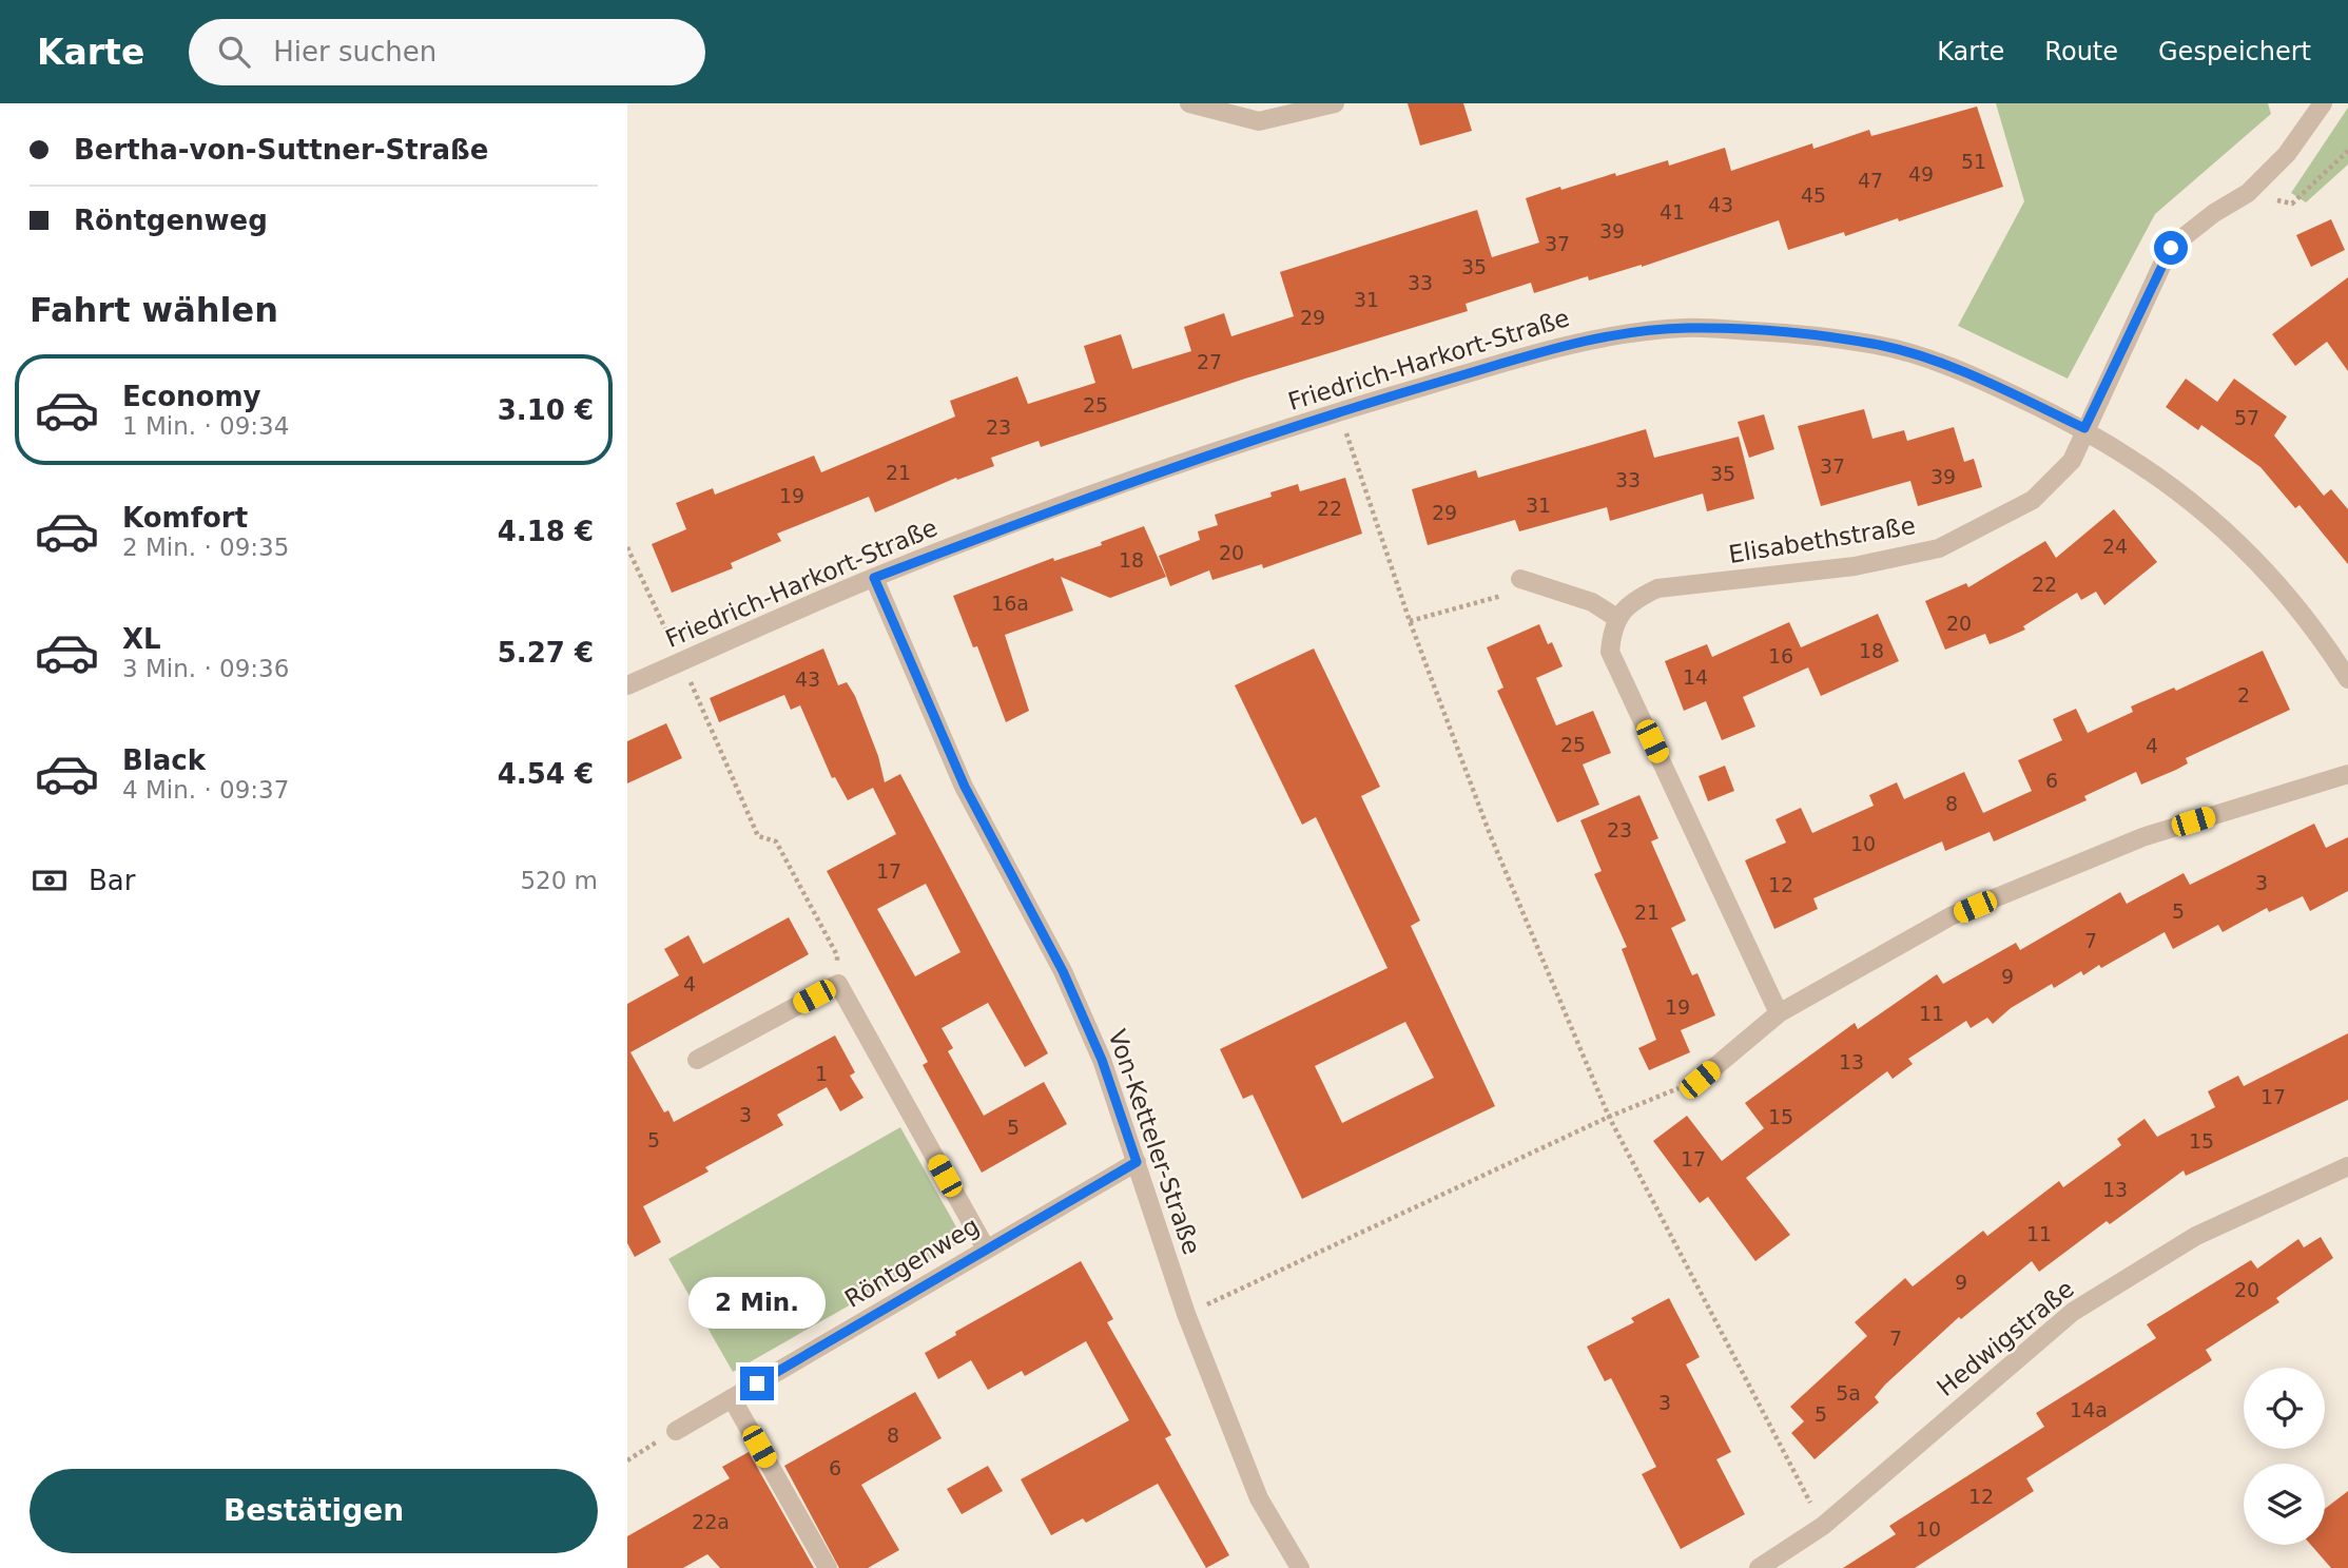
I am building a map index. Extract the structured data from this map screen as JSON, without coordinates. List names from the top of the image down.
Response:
{
  "streets": {
    "street": [
      "Friedrich-Harkort-Straße",
      "Elisabethstraße",
      "Von-Ketteler-Straße",
      "Röntgenweg",
      "Hedwigstraße"
    ]
  },
  "crossings": [
    ["Friedrich-Harkort-Straße", "Elisabethstraße"],
    ["Friedrich-Harkort-Straße", "Von-Ketteler-Straße"],
    ["Von-Ketteler-Straße", "Röntgenweg"]
  ],
  "house_numbers": [
    "51",
    "49",
    "47",
    "45",
    "43",
    "41",
    "39",
    "37",
    "35",
    "33",
    "31",
    "29",
    "27",
    "25",
    "57",
    "23",
    "37",
    "21",
    "35",
    "39",
    "33",
    "19",
    "31",
    "22",
    "29",
    "24",
    "20",
    "18",
    "22",
    "16a",
    "20",
    "18",
    "16",
    "14",
    "43",
    "2",
    "25",
    "4",
    "6",
    "8",
    "23",
    "10",
    "17",
    "3",
    "12",
    "5",
    "21",
    "7",
    "9",
    "4",
    "19",
    "11",
    "13",
    "1",
    "17",
    "3",
    "15",
    "5",
    "5",
    "15",
    "17",
    "13",
    "11",
    "9",
    "20",
    "7",
    "5a",
    "3",
    "14a",
    "5",
    "8",
    "6",
    "12",
    "22a",
    "10"
  ],
  "page": {
    "header": "Karte",
    "search": "Hier suchen",
    "nav": ["Karte", "Route", "Gespeichert"],
    "banner": ["Bertha-von-Suttner-Straße", "Röntgenweg"],
    "heading": "Fahrt wählen",
    "list": [
      {
        "name": "Economy",
        "note": "1 Min. · 09:34",
        "value": "3.10 €"
      },
      {
        "name": "Komfort",
        "note": "2 Min. · 09:35",
        "value": "4.18 €"
      },
      {
        "name": "XL",
        "note": "3 Min. · 09:36",
        "value": "5.27 €"
      },
      {
        "name": "Black",
        "note": "4 Min. · 09:37",
        "value": "4.54 €"
      }
    ],
    "pay": ["Bar", "520 m"],
    "bubble": "2 Min.",
    "buttons": "Bestätigen"
  }
}
